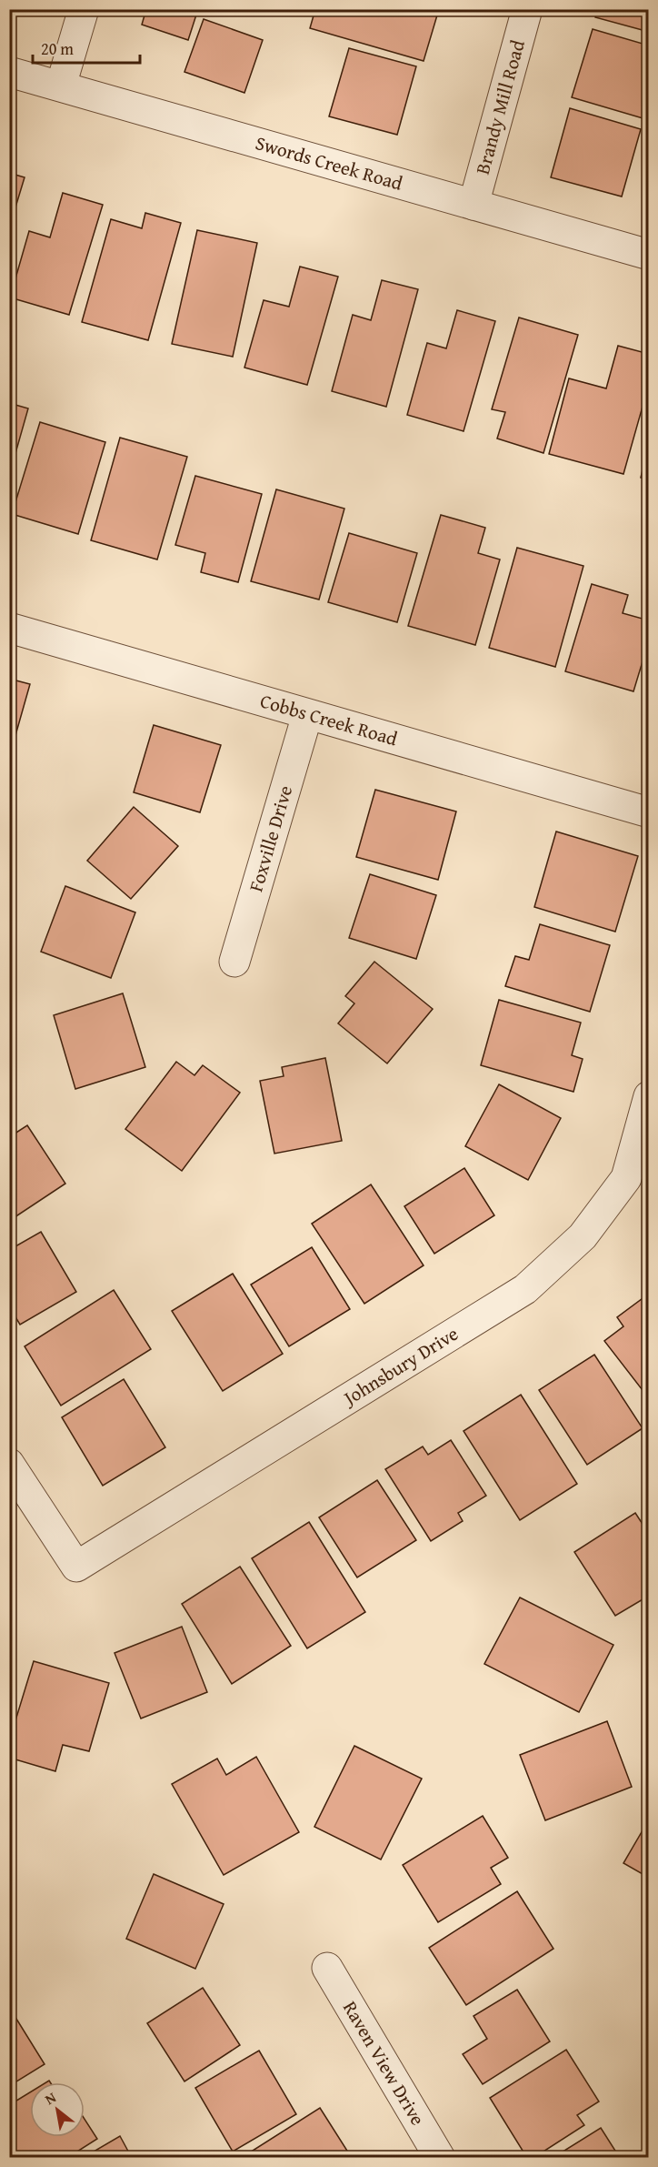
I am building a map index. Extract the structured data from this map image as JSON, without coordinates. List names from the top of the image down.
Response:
{
  "streets": {
    "street": [
      "Brandy Mill Road",
      "Swords Creek Road",
      "Cobbs Creek Road",
      "Foxville Drive",
      "Johnsbury Drive",
      "Raven View Drive"
    ]
  },
  "crossings": [
    ["Brandy Mill Road", "Swords Creek Road"],
    ["Cobbs Creek Road", "Foxville Drive"]
  ],
  "scale_bar": "20 m",
  "north": "top left"
}
